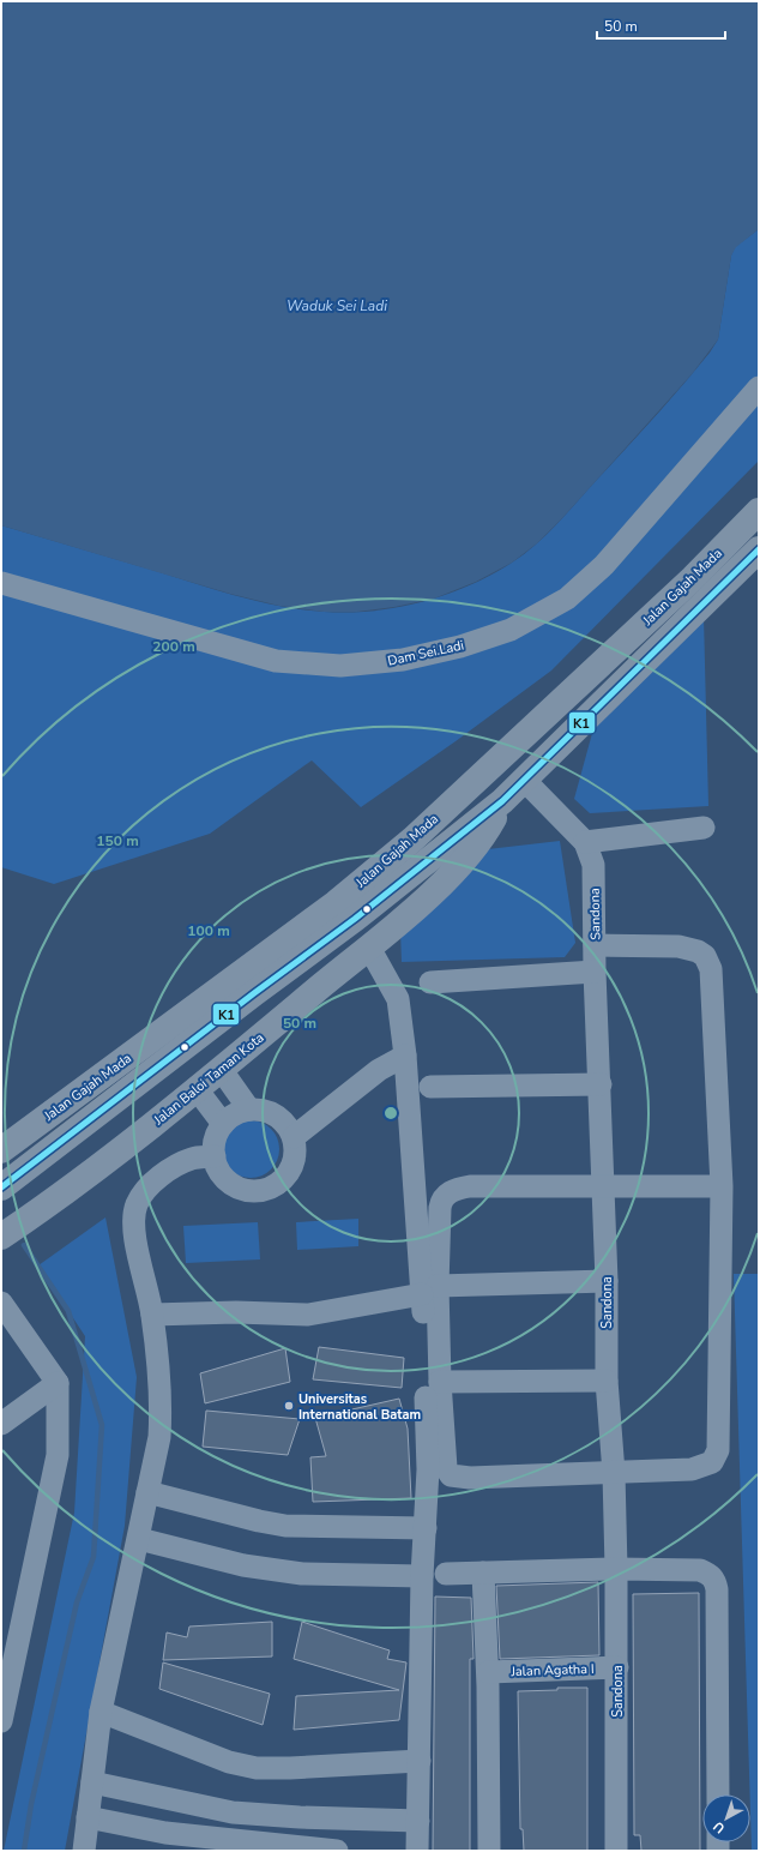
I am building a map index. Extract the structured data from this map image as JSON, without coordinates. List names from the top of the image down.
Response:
{
  "streets": {
    "highway": ["Jalan Gajah Mada", "Jalan Baloi Taman Kota"],
    "street": ["Dam Sei.Ladi", "Sandona", "Jalan Agatha I"]
  },
  "crossings": [
    ["Jalan Gajah Mada", "Sandona"],
    ["Jalan Gajah Mada", "Jalan Baloi Taman Kota"],
    ["Sandona", "Jalan Agatha I"]
  ],
  "water": ["Waduk Sei Ladi"],
  "places": ["Universitas International Batam"],
  "lines": ["transit line K1"],
  "scale_bar": "50 m",
  "north": "bottom left",
  "rings": [
    "200 m",
    "150 m",
    "100 m",
    "50 m"
  ]
}
